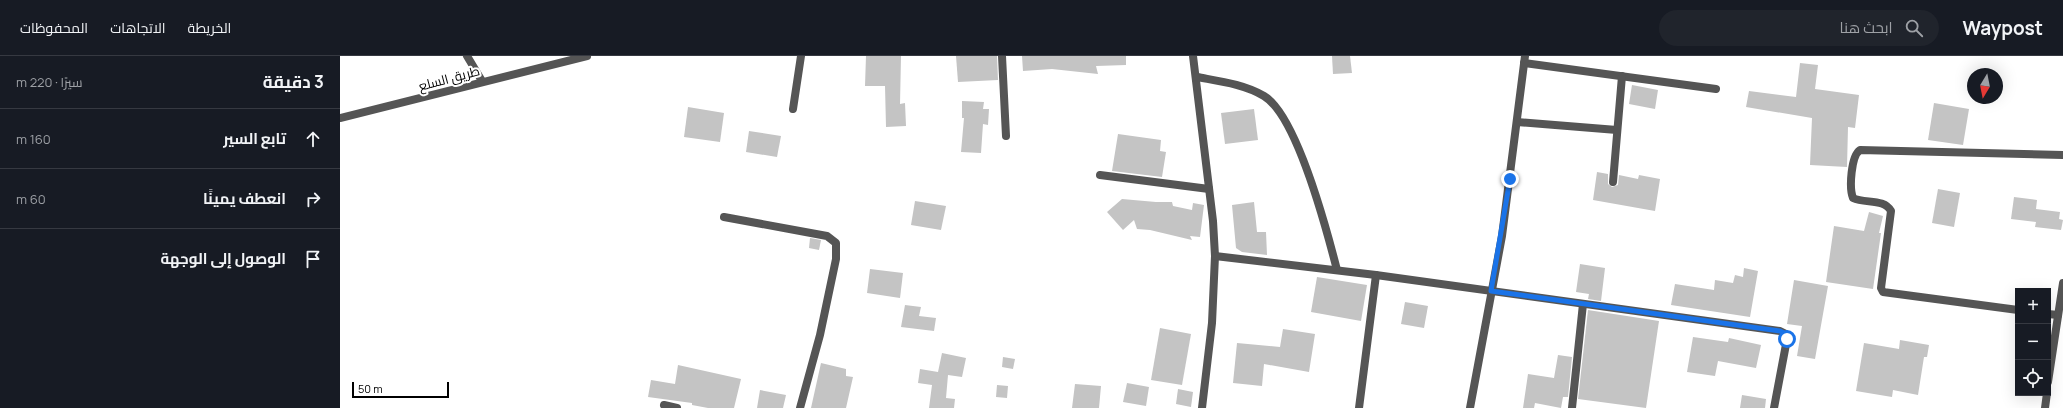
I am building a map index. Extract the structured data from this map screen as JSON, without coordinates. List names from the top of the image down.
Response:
{
  "streets": {
    "street": ["طريق السلع"]
  },
  "scale_bar": "50 m",
  "north": "bottom",
  "page": {
    "header": "Waypost",
    "search": "ابحث هنا",
    "nav": ["الخريطة", "الاتجاهات", "المحفوظات"],
    "heading": ["3 دقيقة", "سيرًا · 220 m"],
    "list": [
      ["تابع السير", "160 m"],
      ["انعطف يمينًا", "60 m"],
      "الوصول إلى الوجهة"
    ],
    "map_buttons": ["+", "−"],
    "scale": "50 m"
  }
}
